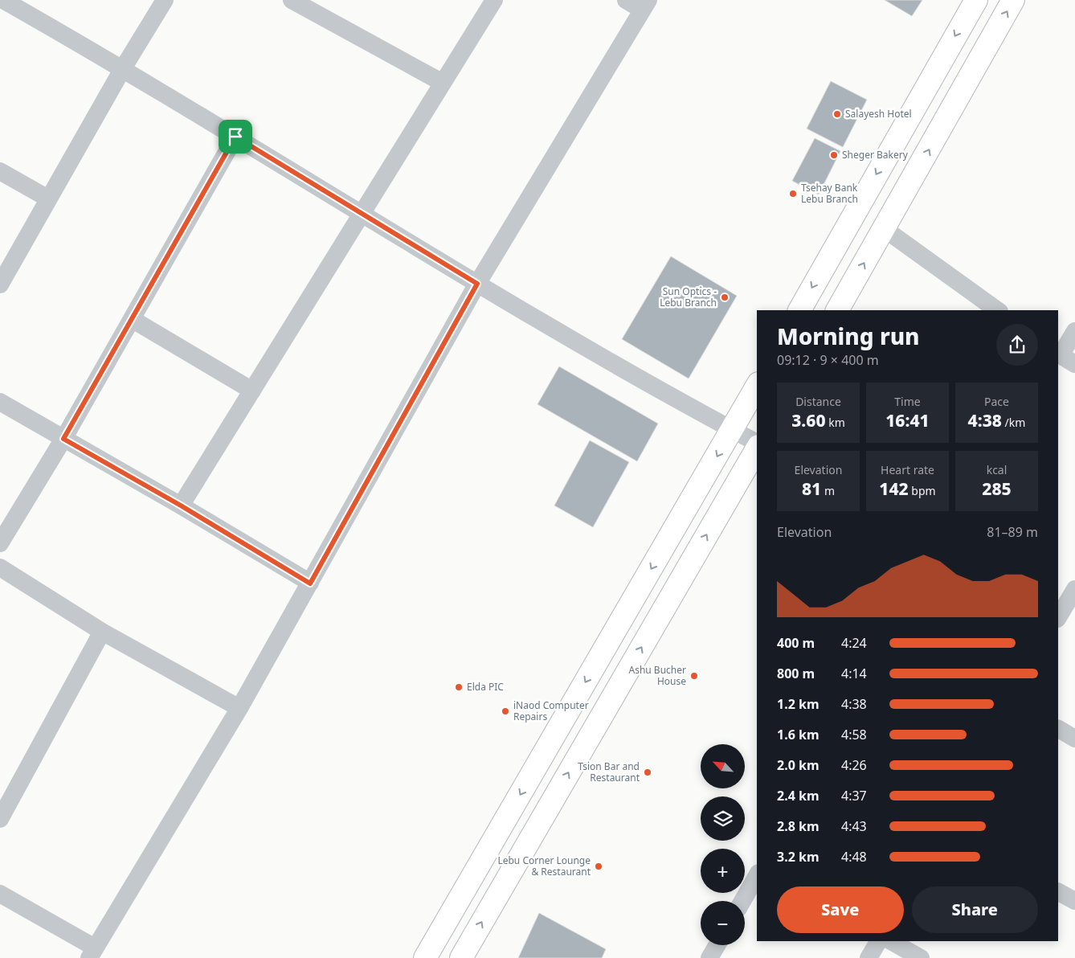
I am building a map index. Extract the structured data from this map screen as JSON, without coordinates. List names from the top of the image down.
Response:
{
  "places": [
    "Salayesh Hotel",
    "Sheger Bakery",
    "Tsehay Bank Lebu Branch",
    "Sun Optics - Lebu Branch",
    "Ashu Bucher House",
    "Elda PIC",
    "iNaod Computer Repairs",
    "Tsion Bar and Restaurant",
    "Lebu Corner Lounge & Restaurant"
  ],
  "north": "top left",
  "page": {
    "heading": ["Morning run", "09:12 · 9 × 400 m"],
    "stats": [
      ["Distance", "3.60 km"],
      ["Time", "16:41"],
      ["Pace", "4:38 /km"],
      ["Elevation", "81 m"],
      ["Heart rate", "142 bpm"],
      ["kcal", "285"]
    ],
    "chart": ["Elevation", "81–89 m"],
    "list": [
      {
        "name": "400 m",
        "note": "4:24"
      },
      {
        "name": "800 m",
        "note": "4:14"
      },
      {
        "name": "1.2 km",
        "note": "4:38"
      },
      {
        "name": "1.6 km",
        "note": "4:58"
      },
      {
        "name": "2.0 km",
        "note": "4:26"
      },
      {
        "name": "2.4 km",
        "note": "4:37"
      },
      {
        "name": "2.8 km",
        "note": "4:43"
      },
      {
        "name": "3.2 km",
        "note": "4:48"
      }
    ],
    "map_buttons": ["+", "−"],
    "buttons": ["Save", "Share"]
  }
}
